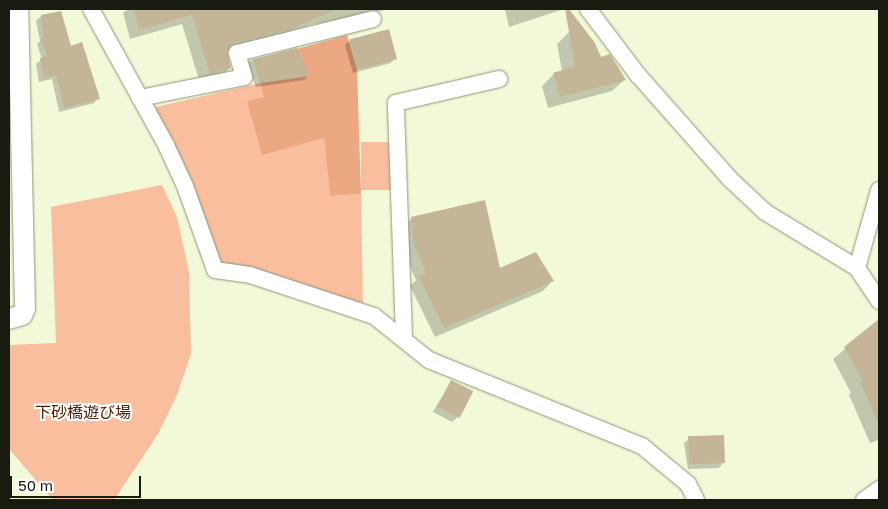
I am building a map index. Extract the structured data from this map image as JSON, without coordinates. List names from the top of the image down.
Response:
{
  "parks": ["下砂橋遊び場"],
  "scale_bar": "50 m"
}
